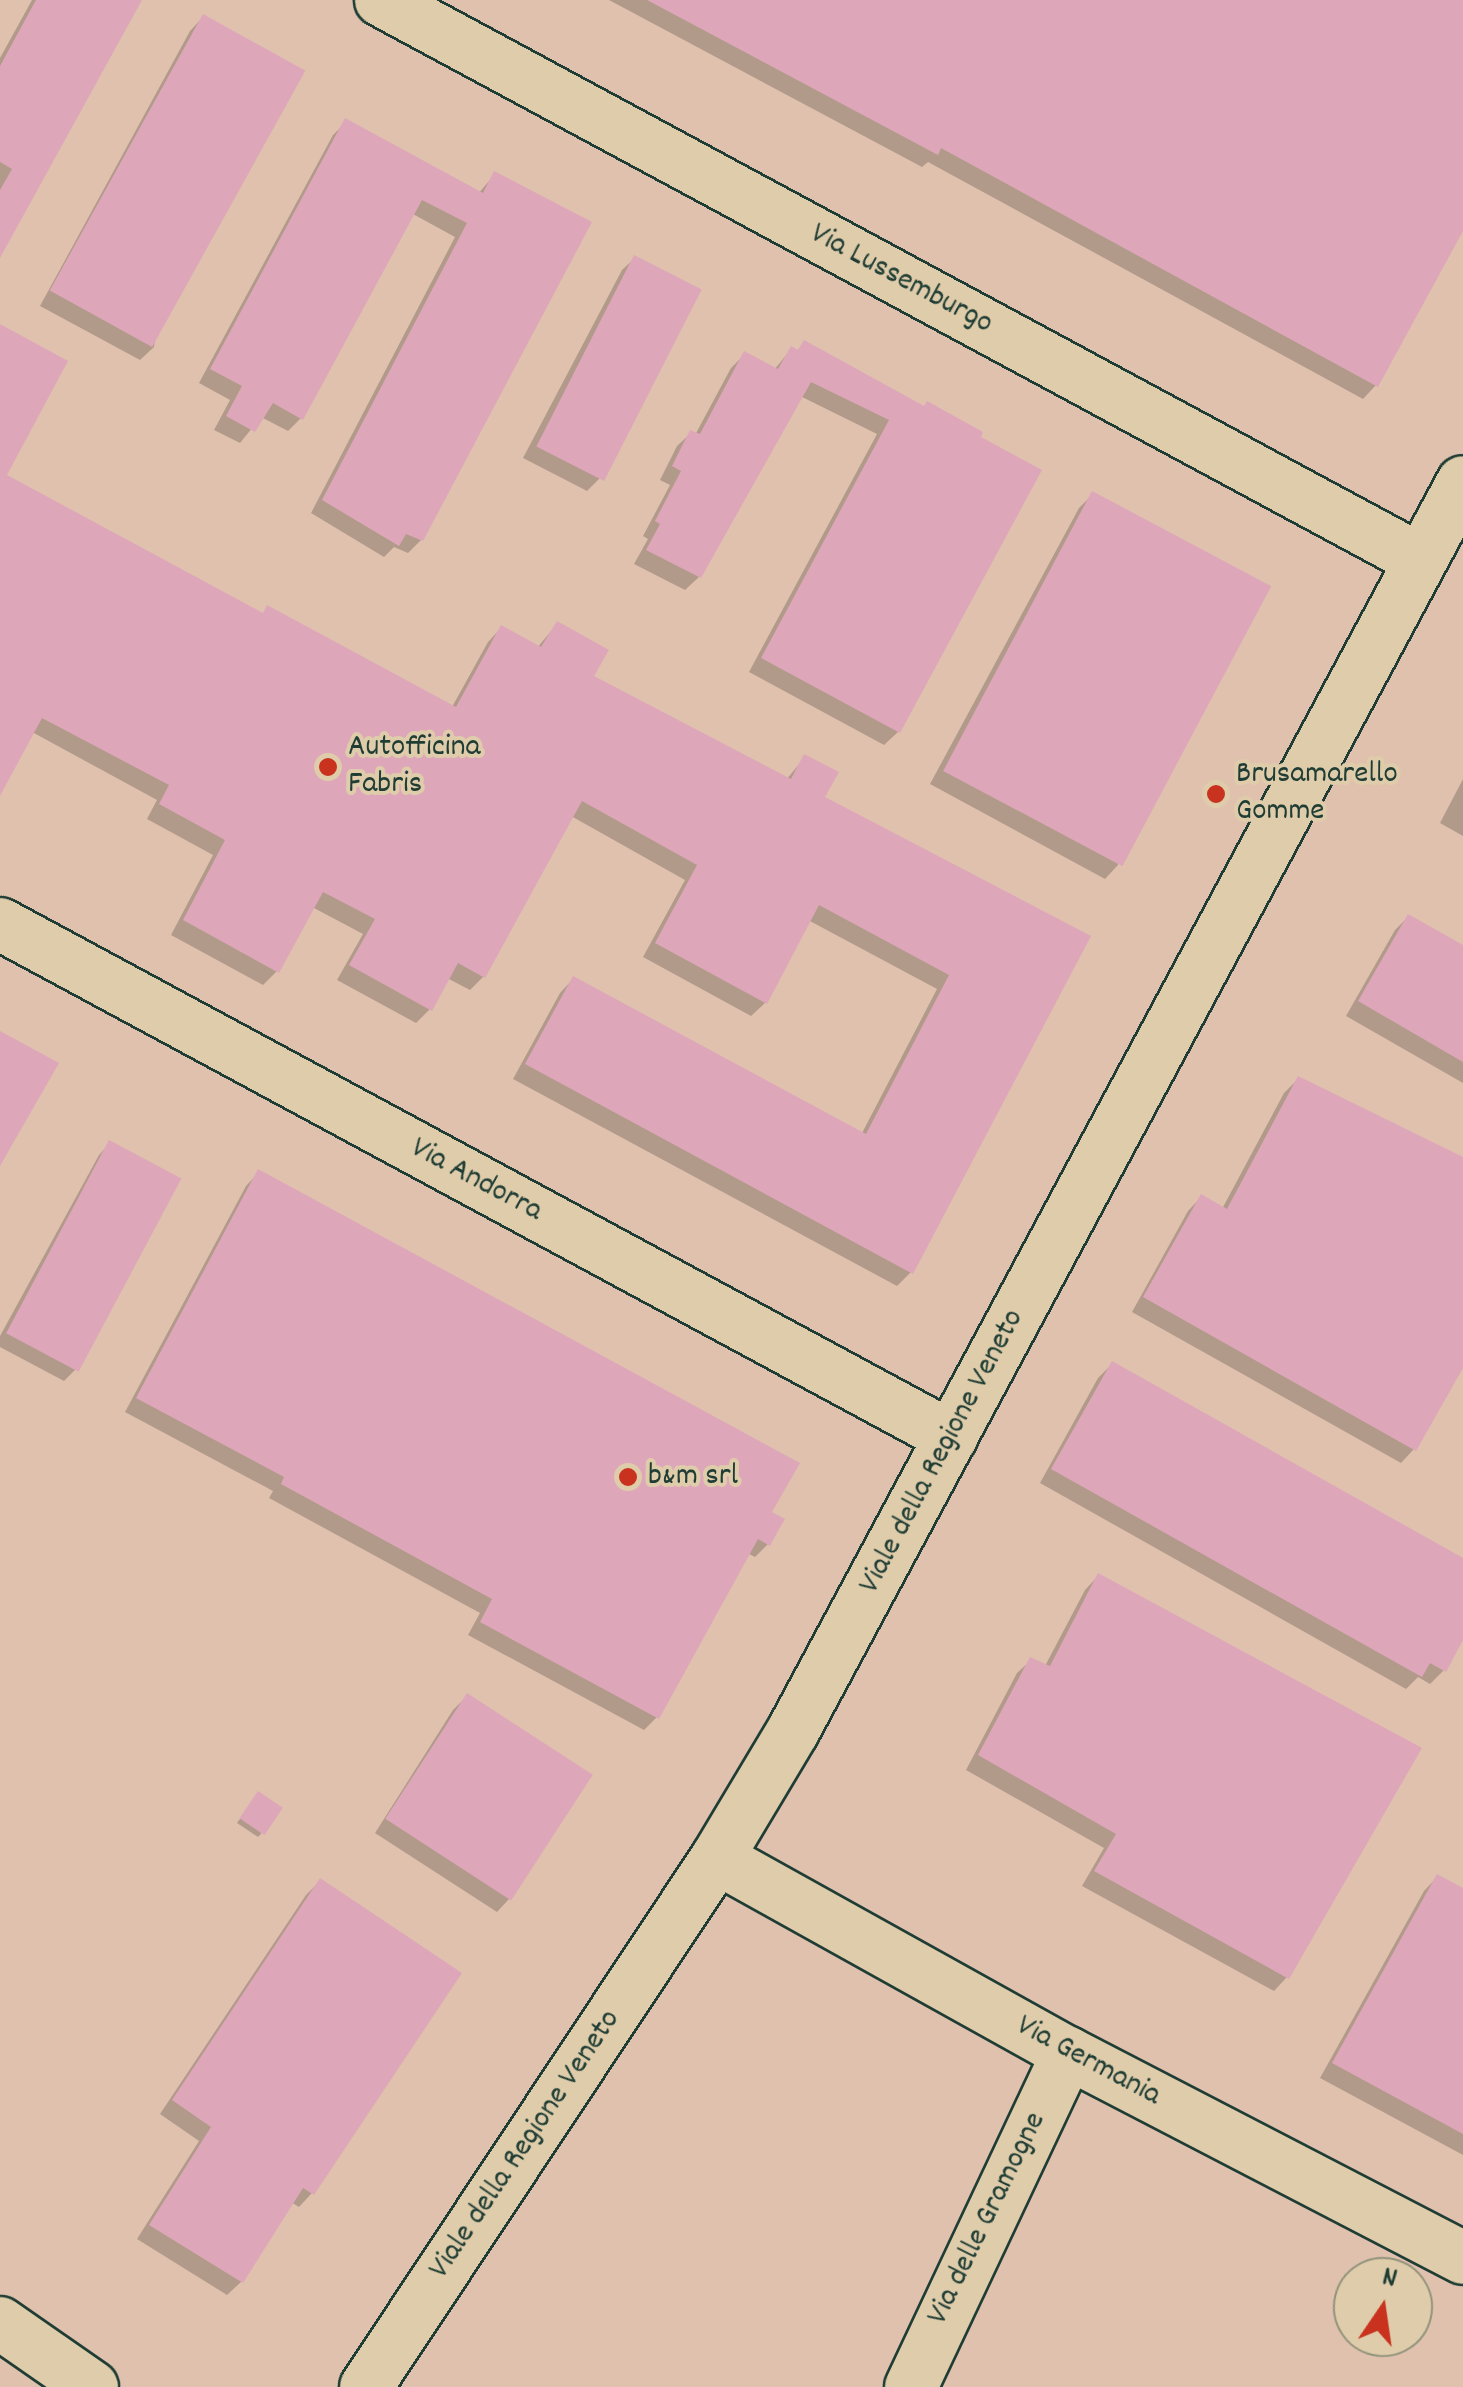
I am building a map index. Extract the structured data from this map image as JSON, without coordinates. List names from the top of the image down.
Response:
{
  "streets": {
    "street": [
      "Via Lussemburgo",
      "Via Andorra",
      "Viale della Regione Veneto",
      "Via Germania",
      "Via delle Gramogne"
    ]
  },
  "crossings": [
    ["Via Lussemburgo", "Viale della Regione Veneto"],
    ["Via Andorra", "Viale della Regione Veneto"],
    ["Viale della Regione Veneto", "Via Germania"],
    ["Via Germania", "Via delle Gramogne"]
  ],
  "places": ["Autofficina Fabris", "Brusamarello Gomme", "b&m srl"],
  "north": "top"
}
